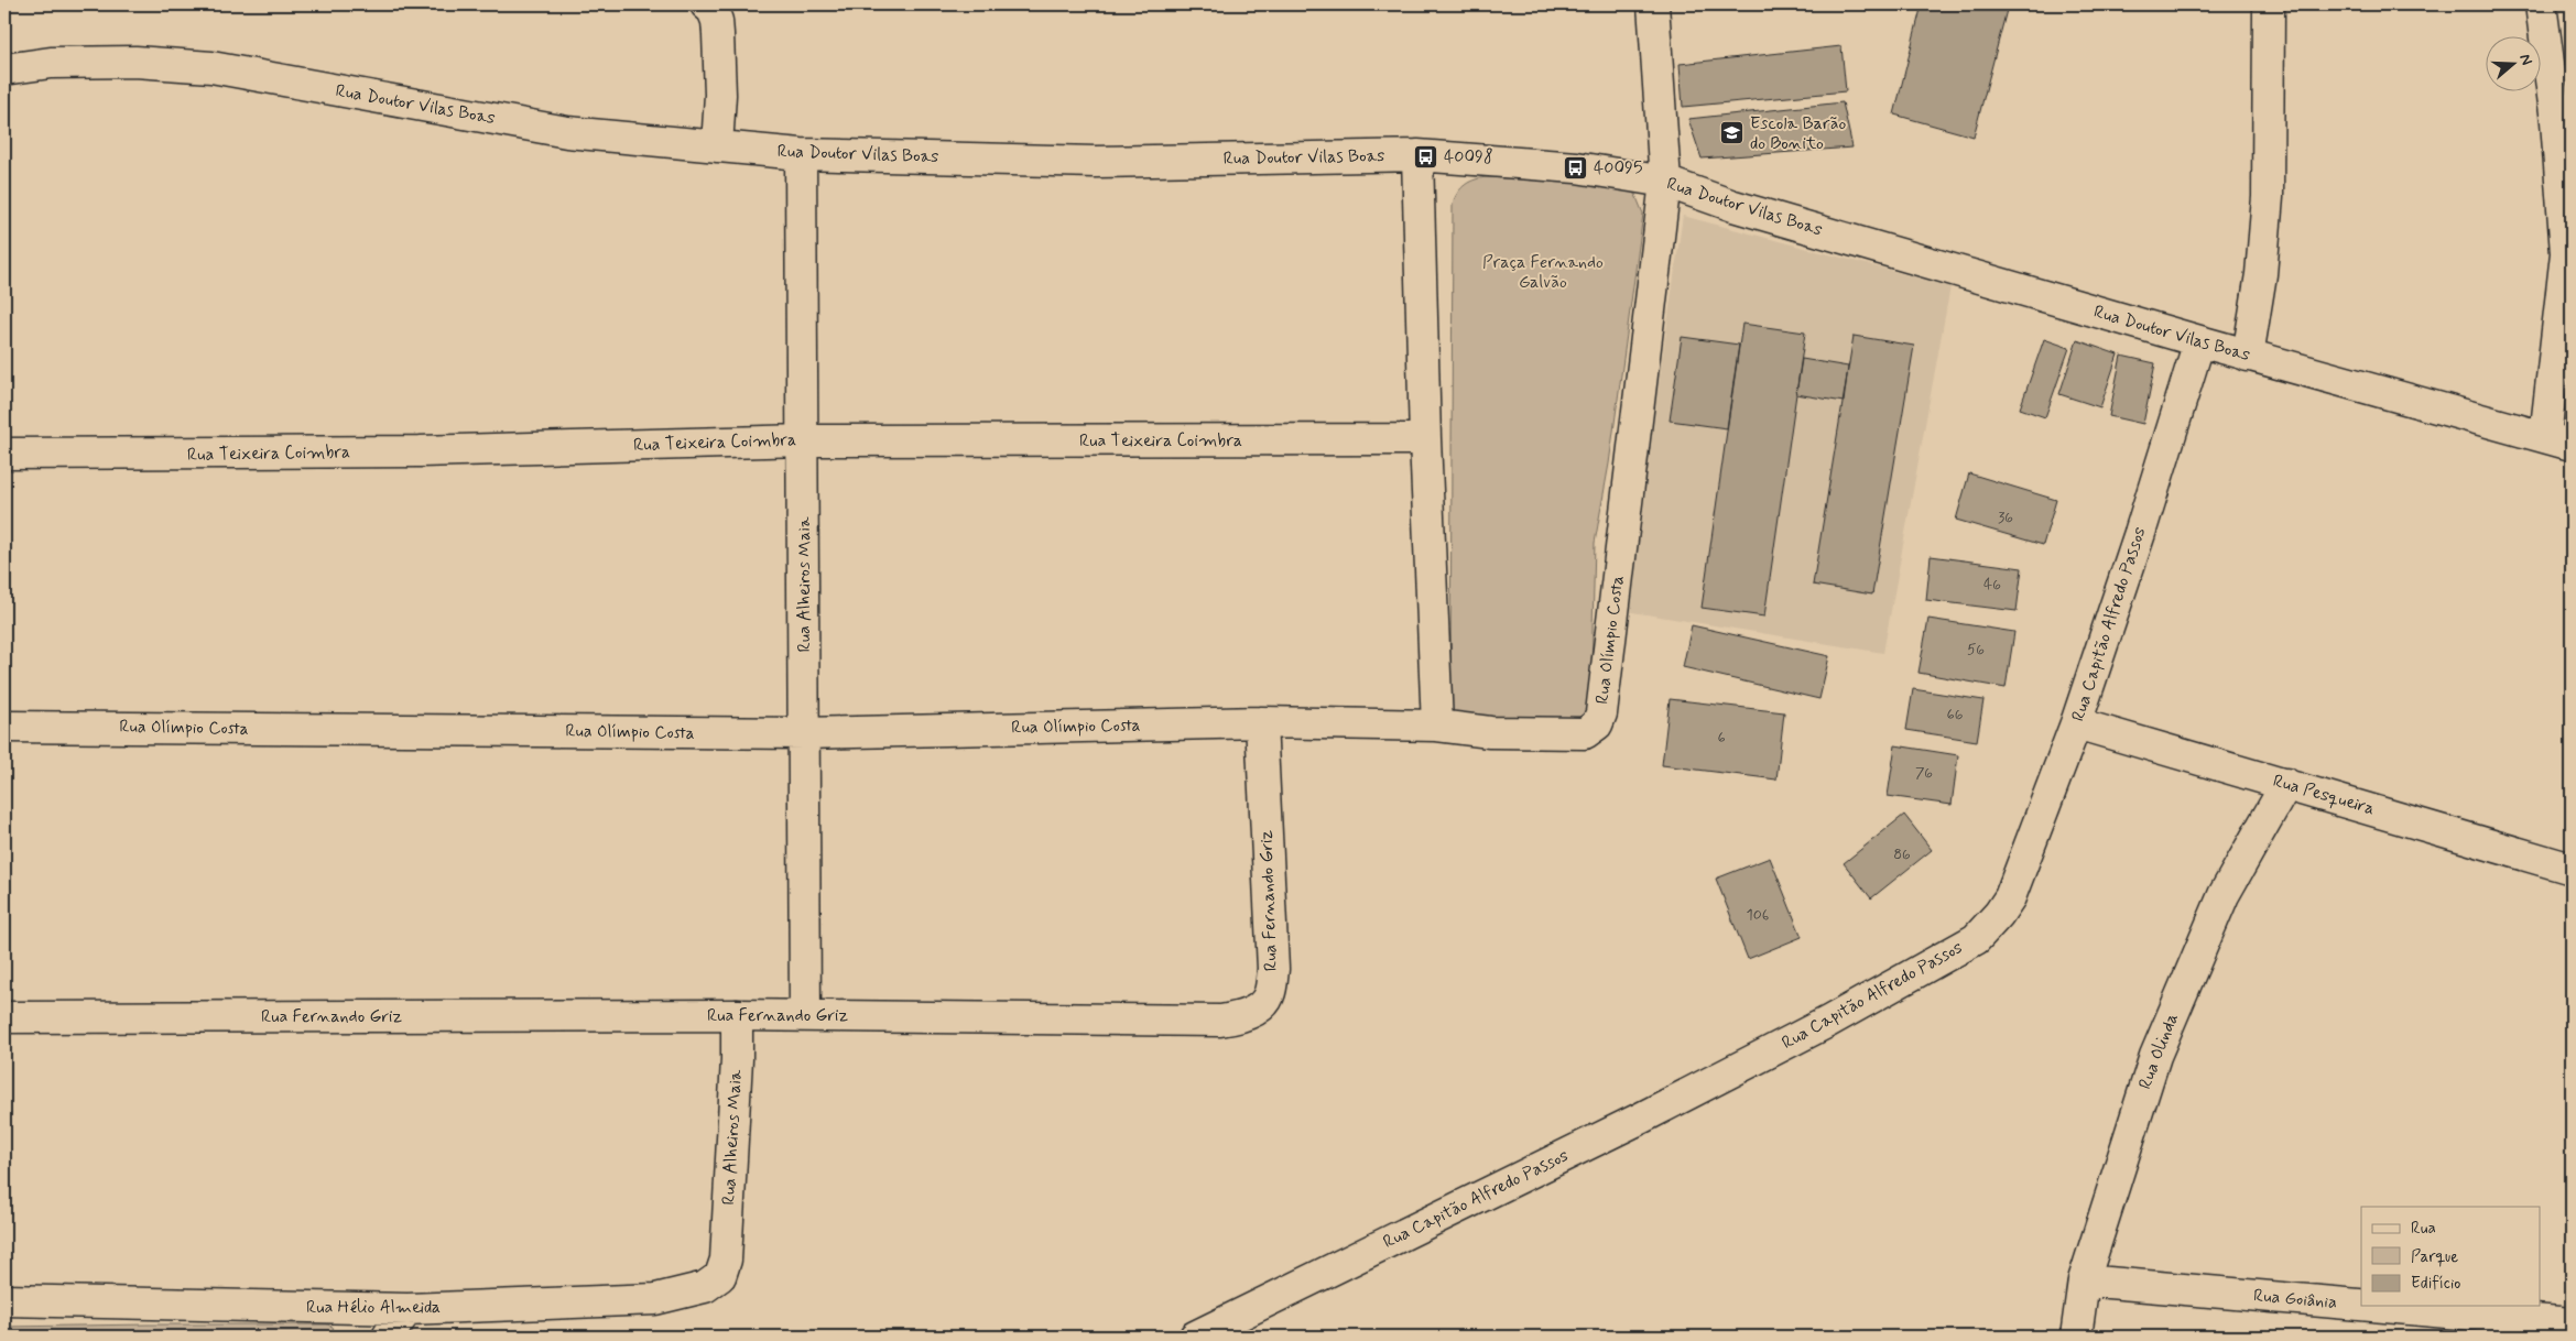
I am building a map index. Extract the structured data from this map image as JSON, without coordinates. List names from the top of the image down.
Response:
{
  "streets": {
    "street": [
      "Rua Doutor Vilas Boas",
      "Rua Teixeira Coimbra",
      "Rua Alheiros Maia",
      "Rua Capitão Alfredo Passos",
      "Rua Olímpio Costa",
      "Rua Pesqueira",
      "Rua Fernando Griz",
      "Rua Olinda",
      "Rua Goiânia",
      "Rua Hélio Almeida"
    ]
  },
  "crossings": [
    ["Rua Doutor Vilas Boas", "Rua Alheiros Maia"],
    ["Rua Doutor Vilas Boas", "Rua Capitão Alfredo Passos"],
    ["Rua Doutor Vilas Boas", "Rua Olímpio Costa"],
    ["Rua Teixeira Coimbra", "Rua Alheiros Maia"],
    ["Rua Alheiros Maia", "Rua Olímpio Costa"],
    ["Rua Alheiros Maia", "Rua Fernando Griz"],
    ["Rua Alheiros Maia", "Rua Hélio Almeida"],
    ["Rua Capitão Alfredo Passos", "Rua Pesqueira"],
    ["Rua Olímpio Costa", "Rua Fernando Griz"],
    ["Rua Pesqueira", "Rua Olinda"],
    ["Rua Olinda", "Rua Goiânia"]
  ],
  "parks": ["Praça Fernando Galvão"],
  "places": {
    "school or university": ["Escola Barão do Bonito"],
    "bus stop": ["40098", "40095"]
  },
  "house_numbers": [
    "36",
    "46",
    "56",
    "66",
    "6",
    "76",
    "86",
    "106"
  ],
  "legend": ["Rua", "Parque", "Edifício"],
  "north": "right"
}
